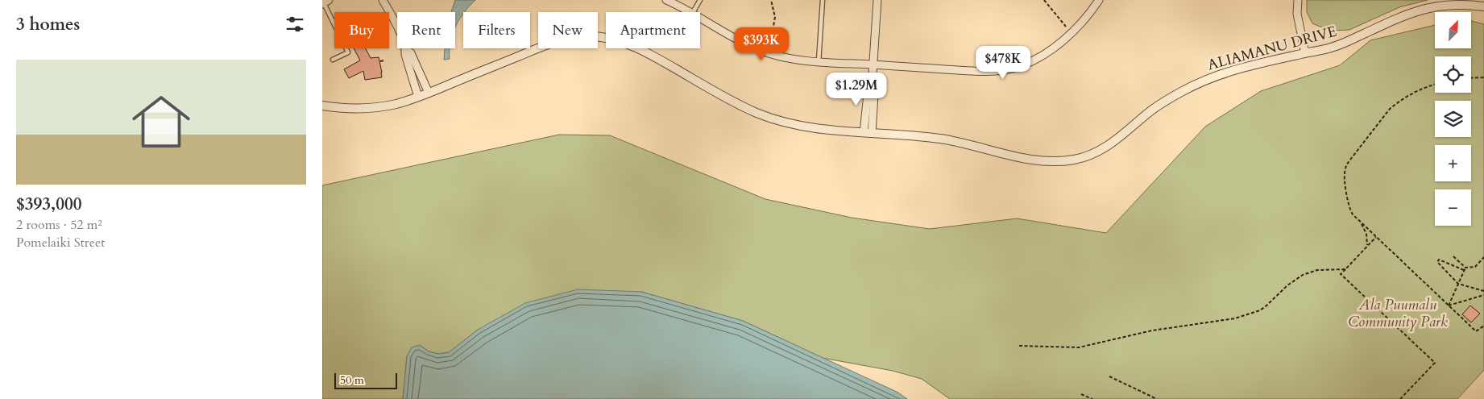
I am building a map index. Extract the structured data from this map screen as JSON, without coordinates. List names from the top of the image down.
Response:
{
  "streets": {
    "street": ["ALIAMANU DRIVE"]
  },
  "parks": ["Ala Puumalu Community Park"],
  "scale_bar": "50 m",
  "north": "top right",
  "page": {
    "heading": "3 homes",
    "map_buttons": ["+", "−"],
    "chip": [
      "Buy",
      "Rent",
      "Filters",
      "New",
      "Apartment"
    ],
    "price": ["$393K", "$478K", "$1.29M"],
    "list": [
      {
        "name": "$393,000",
        "note": "2 rooms · 52 m² · Pomelaiki Street"
      }
    ],
    "scale": "50 m"
  }
}
